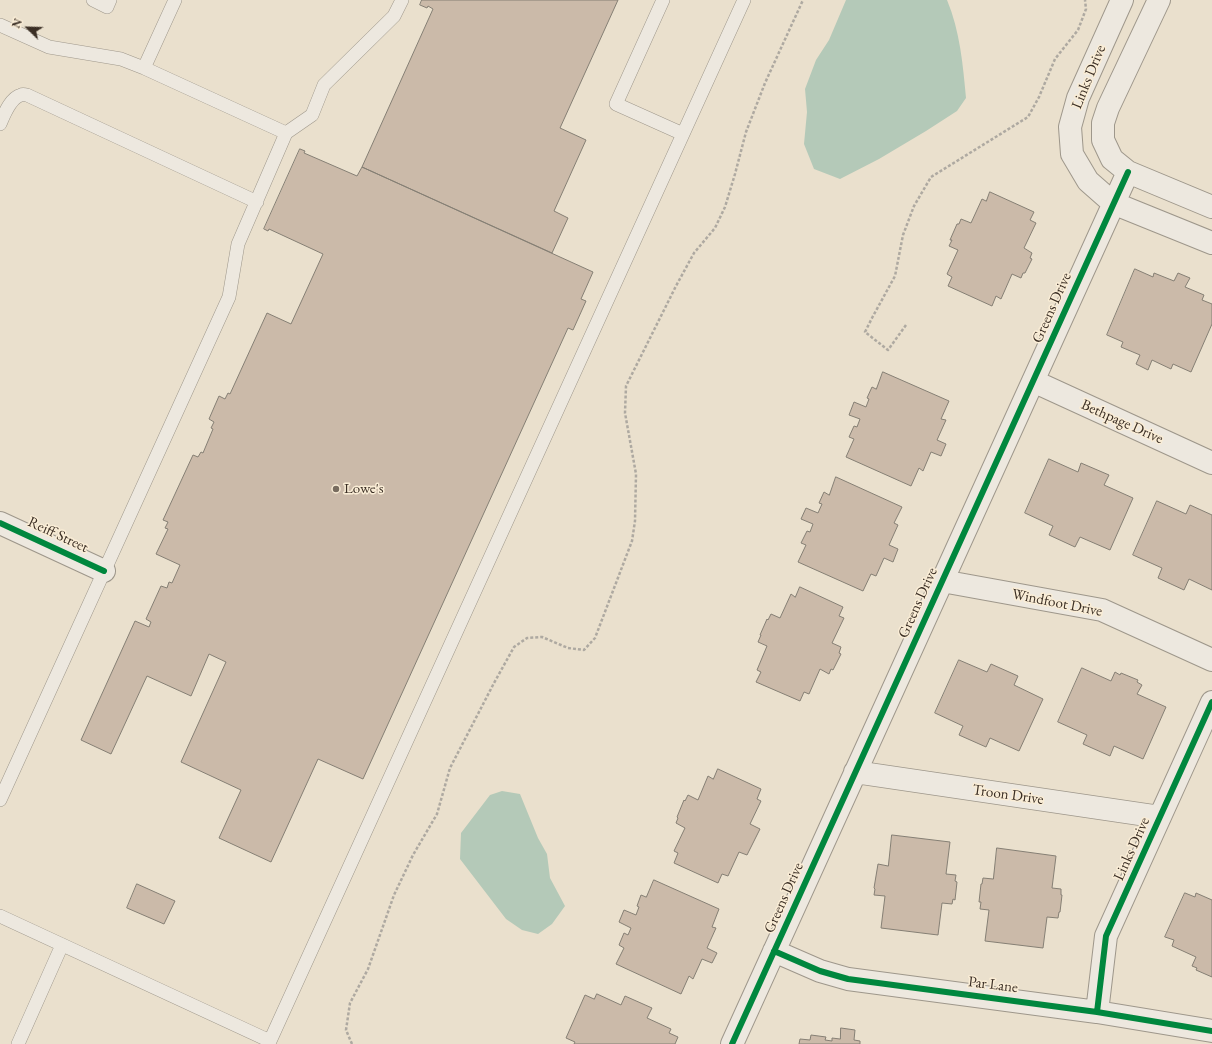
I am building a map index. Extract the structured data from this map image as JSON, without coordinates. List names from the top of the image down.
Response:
{
  "streets": {
    "street": [
      "Links Drive",
      "Greens Drive",
      "Bethpage Drive",
      "Reiff Street",
      "Windfoot Drive",
      "Troon Drive",
      "Par Lane"
    ]
  },
  "crossings": [
    ["Links Drive", "Greens Drive"],
    ["Links Drive", "Troon Drive"],
    ["Links Drive", "Par Lane"],
    ["Greens Drive", "Bethpage Drive"],
    ["Greens Drive", "Windfoot Drive"],
    ["Greens Drive", "Troon Drive"],
    ["Greens Drive", "Par Lane"]
  ],
  "places": ["Lowe's"],
  "north": "top left"
}
